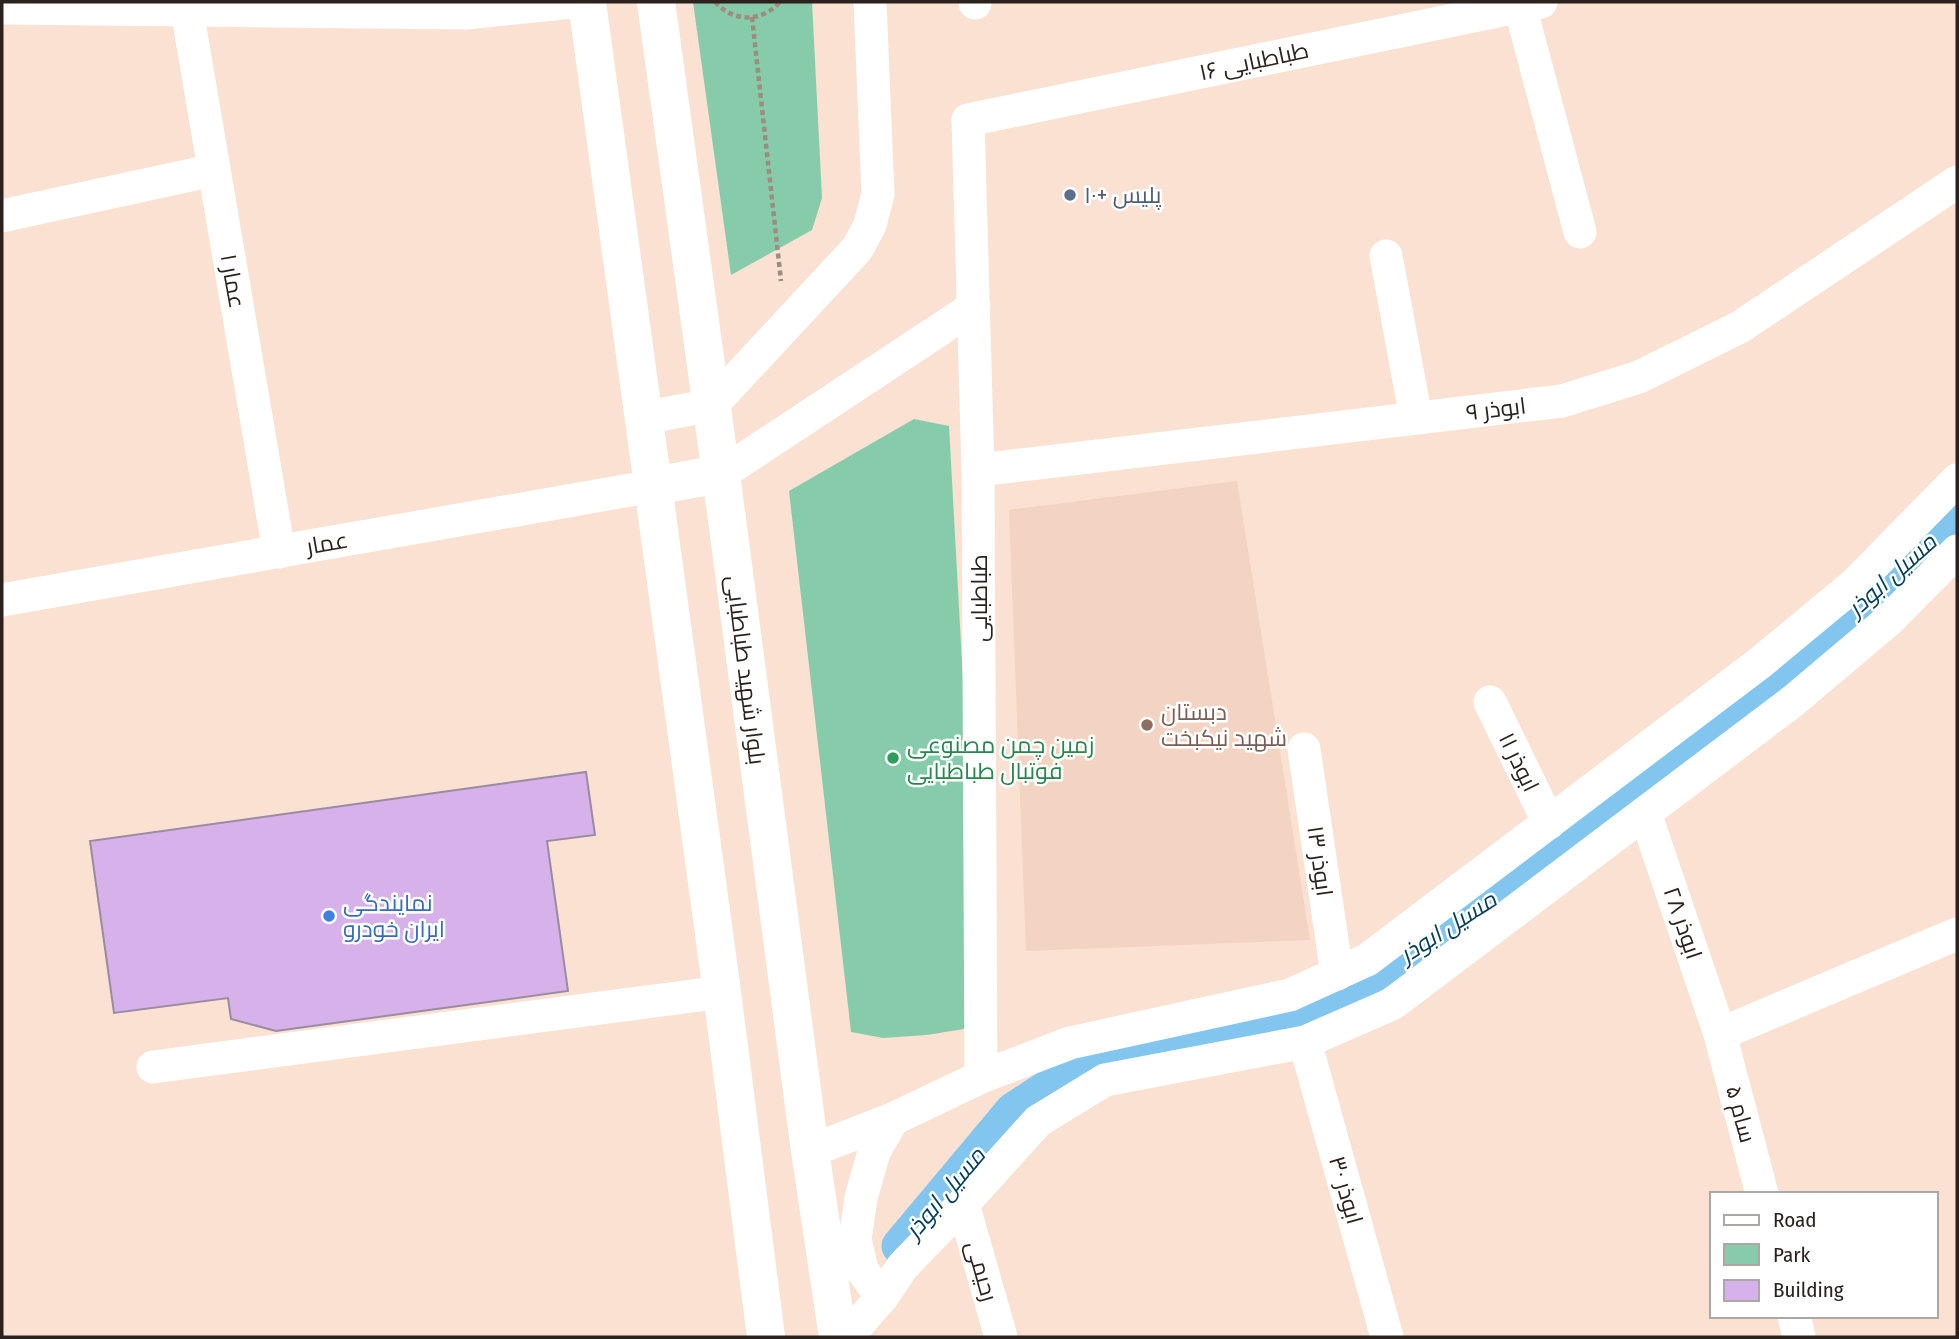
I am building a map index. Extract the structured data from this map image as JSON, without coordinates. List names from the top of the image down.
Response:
{
  "streets": {
    "main road": ["بلوار شهید طباطبایی"],
    "street": [
      "طباطبایی ۱۶",
      "عمار ۱",
      "ابوذر ۹",
      "عمار",
      "طباطبایی",
      "ابوذر ۱۱",
      "ابوذر ۱۳",
      "ابوذر ۲۸",
      "سام ۵",
      "ابوذر ۳۰",
      "رحیمی"
    ]
  },
  "crossings": [
    ["طباطبایی ۱۶", "طباطبایی"],
    ["عمار ۱", "عمار"],
    ["ابوذر ۹", "طباطبایی"],
    ["ابوذر ۲۸", "سام ۵"]
  ],
  "water": ["مسیل ابوذر"],
  "places": [
    "پلیس +۱۰",
    "دبستان شهید نیکبخت",
    "زمین چمن مصنوعی فوتبال طباطبایی",
    "نمایندگی ایران خودرو"
  ],
  "legend": ["Road", "Park", "Building"]
}
